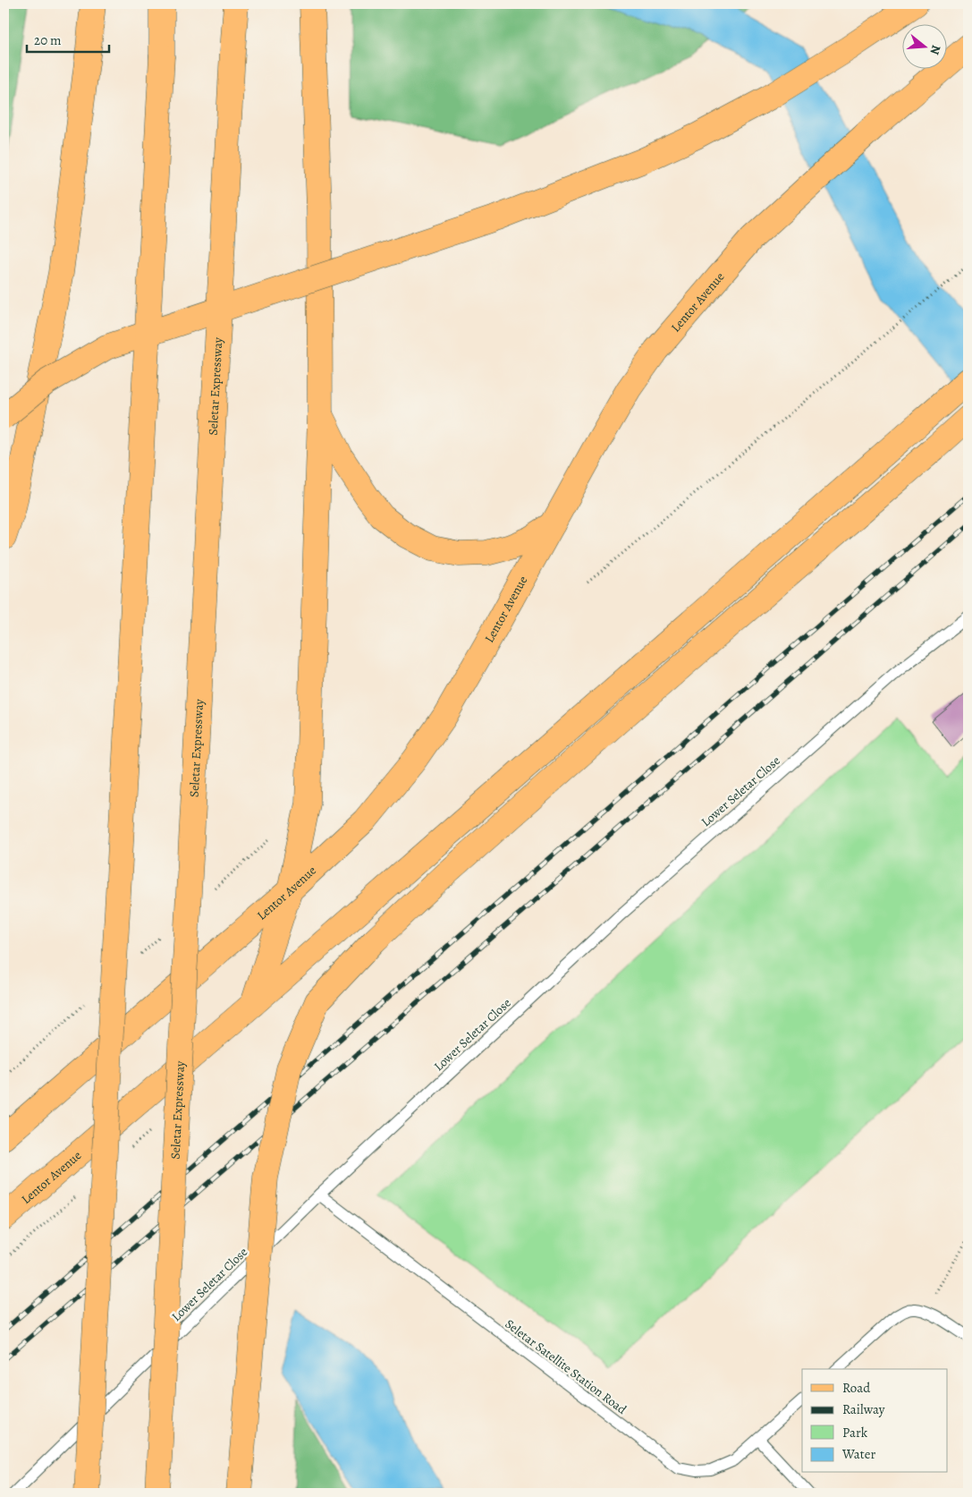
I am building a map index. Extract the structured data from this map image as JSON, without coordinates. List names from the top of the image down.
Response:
{
  "streets": {
    "main road": ["Lentor Avenue", "Seletar Expressway"],
    "lane": ["Lower Seletar Close", "Seletar Satellite Station Road"]
  },
  "crossings": [
    ["Lower Seletar Close", "Seletar Satellite Station Road"]
  ],
  "legend": [
    "Road",
    "Railway",
    "Park",
    "Water"
  ],
  "scale_bar": "20 m",
  "north": "right"
}
